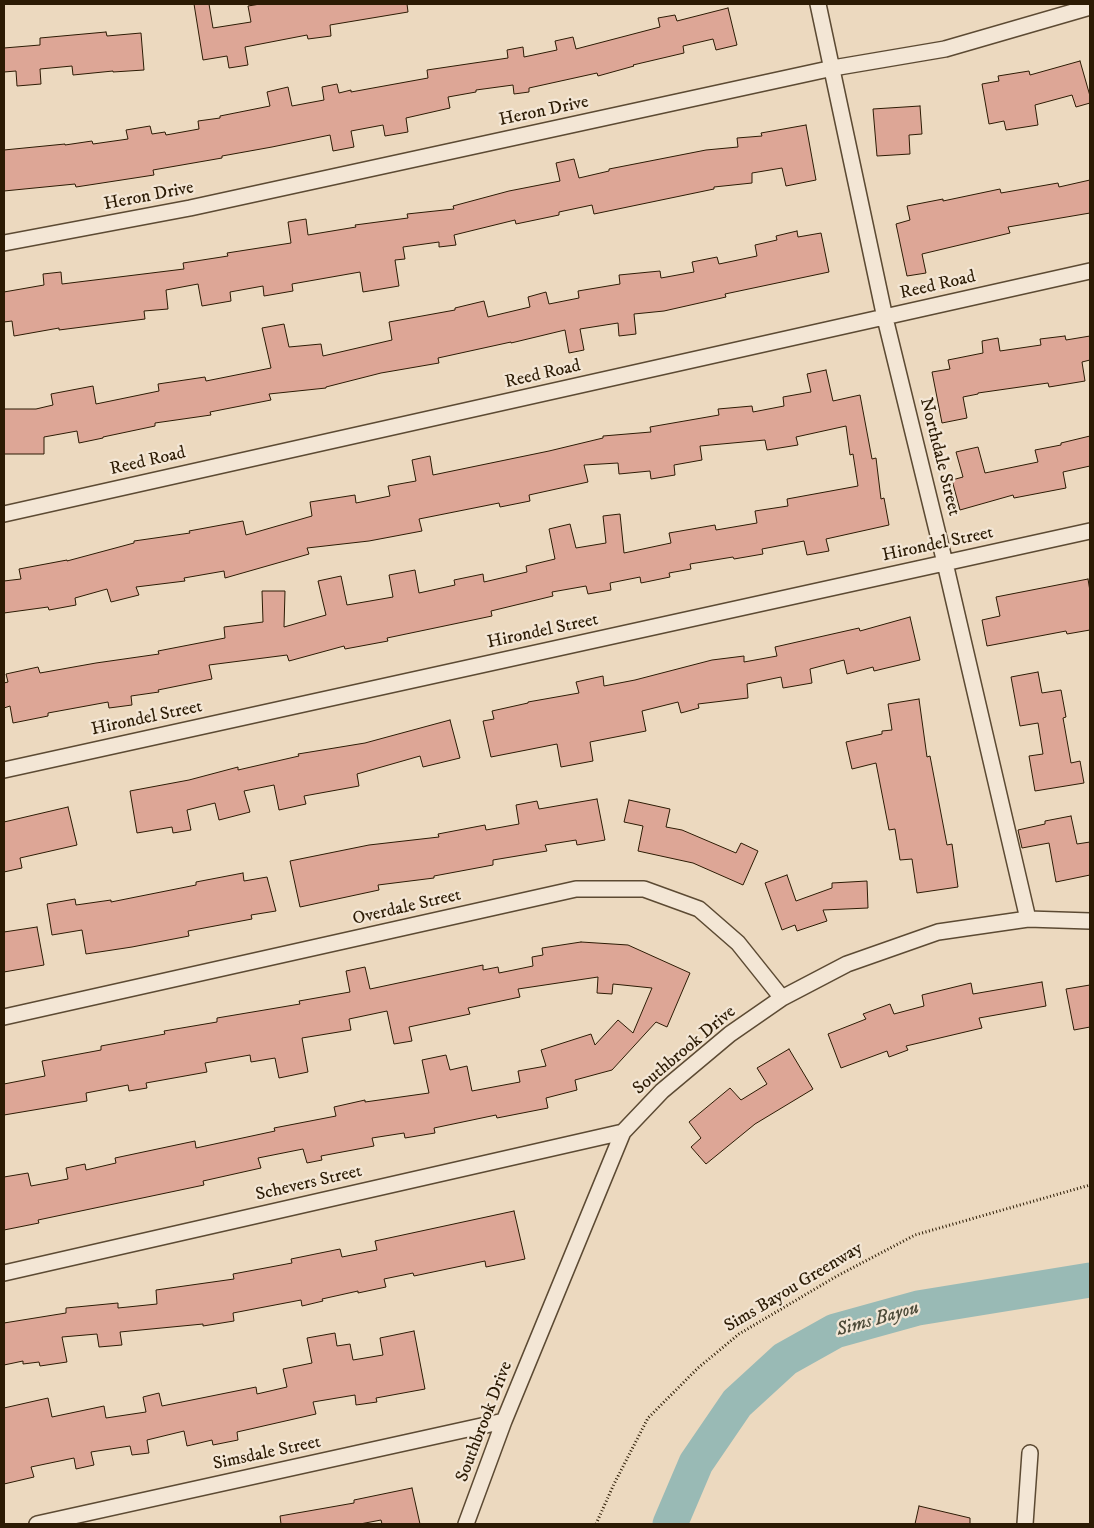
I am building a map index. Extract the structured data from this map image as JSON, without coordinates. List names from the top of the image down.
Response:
{
  "streets": {
    "street": [
      "Heron Drive",
      "Reed Road",
      "Northdale Street",
      "Hirondel Street",
      "Overdale Street",
      "Southbrook Drive",
      "Schevers Street",
      "Simsdale Street"
    ],
    "path": ["Sims Bayou Greenway"]
  },
  "crossings": [
    ["Heron Drive", "Northdale Street"],
    ["Reed Road", "Northdale Street"],
    ["Northdale Street", "Hirondel Street"],
    ["Northdale Street", "Southbrook Drive"],
    ["Overdale Street", "Southbrook Drive"],
    ["Southbrook Drive", "Schevers Street"],
    ["Southbrook Drive", "Simsdale Street"]
  ],
  "water": ["Sims Bayou"]
}
